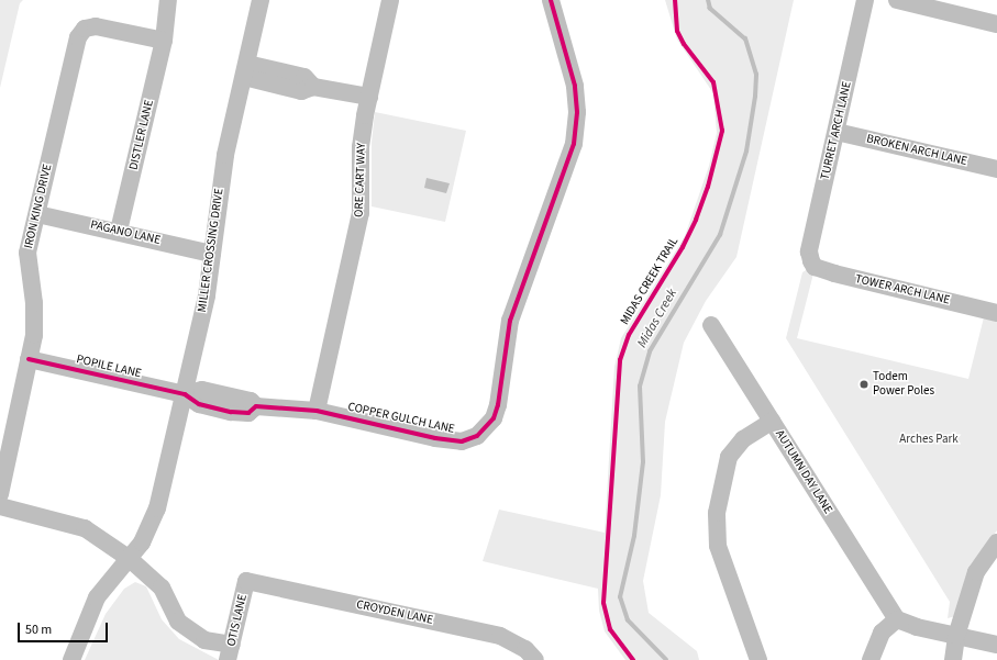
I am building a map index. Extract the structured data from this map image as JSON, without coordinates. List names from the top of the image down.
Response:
{
  "streets": {
    "street": [
      "TURRET ARCH LANE",
      "DISTLER LANE",
      "BROKEN ARCH LANE",
      "ORE CART WAY",
      "IRON KING DRIVE",
      "PAGANO LANE",
      "MILLER CROSSING DRIVE",
      "TOWER ARCH LANE",
      "POPILE LANE",
      "COPPER GULCH LANE",
      "AUTUMN DAY LANE",
      "CROYDEN LANE",
      "OTIS LANE"
    ],
    "cycle path": ["MIDAS CREEK TRAIL"]
  },
  "crossings": [
    ["TURRET ARCH LANE", "BROKEN ARCH LANE"],
    ["TURRET ARCH LANE", "TOWER ARCH LANE"],
    ["DISTLER LANE", "IRON KING DRIVE"],
    ["DISTLER LANE", "PAGANO LANE"],
    ["ORE CART WAY", "COPPER GULCH LANE"],
    ["IRON KING DRIVE", "PAGANO LANE"],
    ["IRON KING DRIVE", "POPILE LANE"],
    ["PAGANO LANE", "MILLER CROSSING DRIVE"],
    ["MILLER CROSSING DRIVE", "POPILE LANE"],
    ["MILLER CROSSING DRIVE", "COPPER GULCH LANE"],
    ["POPILE LANE", "COPPER GULCH LANE"],
    ["CROYDEN LANE", "OTIS LANE"]
  ],
  "water": ["Midas Creek"],
  "parks": ["Arches Park"],
  "places": ["Todem Power Poles"],
  "scale_bar": "50 m"
}
